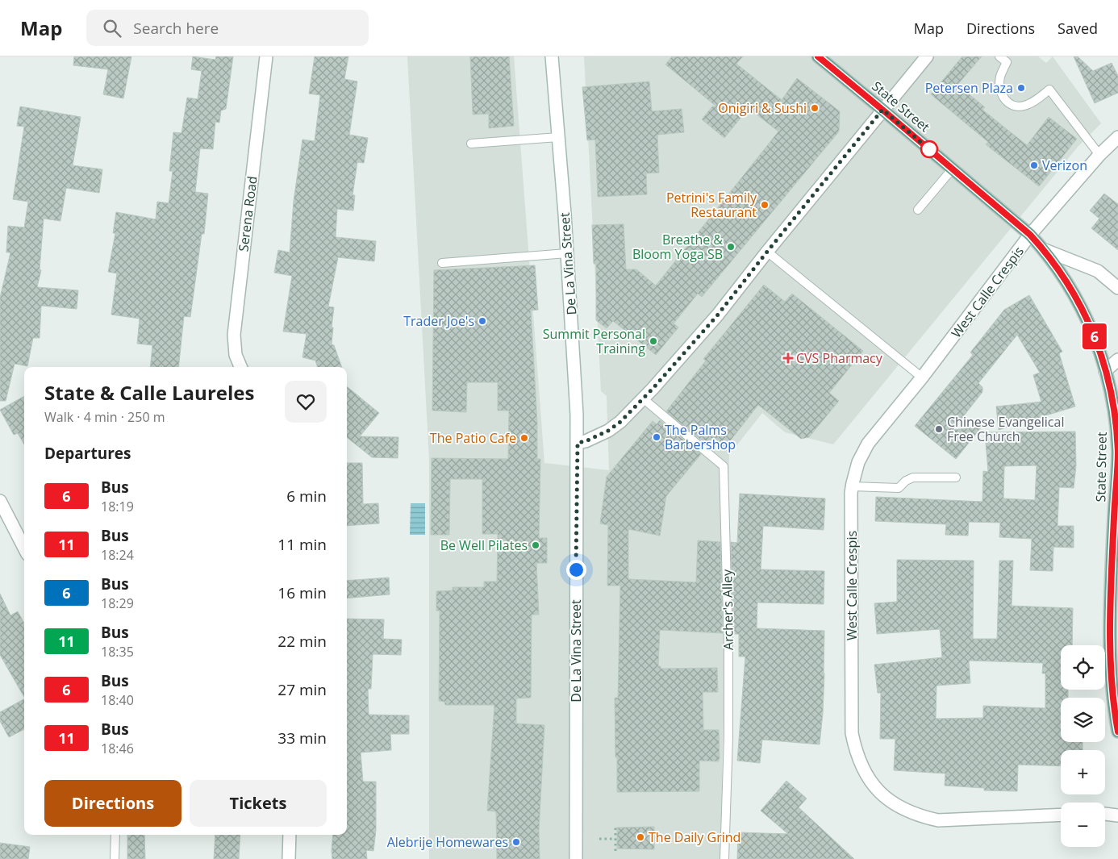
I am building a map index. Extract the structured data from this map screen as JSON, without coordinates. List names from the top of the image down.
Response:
{
  "streets": {
    "main road": ["State Street"],
    "street": ["Serena Road", "De La Vina Street", "West Calle Crespis"],
    "lane": ["Archer's Alley"]
  },
  "crossings": [
    ["State Street", "West Calle Crespis"]
  ],
  "places": {
    "other": [
      "Petersen Plaza",
      "Onigiri & Sushi",
      "Verizon",
      "Petrini's Family Restaurant",
      "Breathe & Bloom Yoga SB",
      "Trader Joe's",
      "Summit Personal Training",
      "Chinese Evangelical Free Church",
      "The Palms Barbershop",
      "The Patio Cafe",
      "Be Well Pilates",
      "The Daily Grind",
      "Alebrije Homewares"
    ],
    "health": ["CVS Pharmacy"]
  },
  "lines": ["bus line 6"],
  "page": {
    "header": "Map",
    "search": "Search here",
    "nav": ["Map", "Directions", "Saved"],
    "on_map": "6",
    "heading": [
      ["State & Calle Laureles", "Walk · 4 min · 250 m"],
      "Departures"
    ],
    "list": [
      {
        "mark": "6",
        "name": "Bus",
        "note": "18:19",
        "value": "6 min"
      },
      {
        "mark": "11",
        "name": "Bus",
        "note": "18:24",
        "value": "11 min"
      },
      {
        "mark": "6",
        "name": "Bus",
        "note": "18:29",
        "value": "16 min"
      },
      {
        "mark": "11",
        "name": "Bus",
        "note": "18:35",
        "value": "22 min"
      },
      {
        "mark": "6",
        "name": "Bus",
        "note": "18:40",
        "value": "27 min"
      },
      {
        "mark": "11",
        "name": "Bus",
        "note": "18:46",
        "value": "33 min"
      }
    ],
    "map_buttons": ["+", "−"],
    "buttons": ["Directions", "Tickets"]
  }
}
